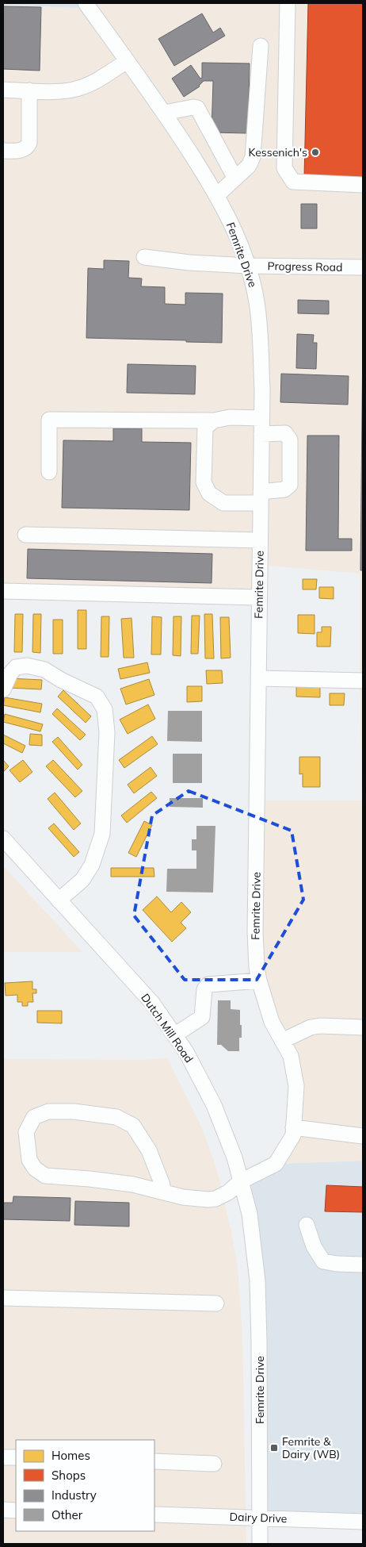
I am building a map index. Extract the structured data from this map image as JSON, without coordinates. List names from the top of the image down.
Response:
{
  "streets": {
    "street": [
      "Femrite Drive",
      "Progress Road",
      "Dutch Mill Road",
      "Dairy Drive"
    ]
  },
  "crossings": [
    ["Femrite Drive", "Progress Road"],
    ["Femrite Drive", "Dutch Mill Road"],
    ["Femrite Drive", "Dairy Drive"]
  ],
  "places": {
    "other": ["Kessenich's"],
    "transit": ["Femrite & Dairy (WB)"]
  },
  "legend": [
    "Homes",
    "Shops",
    "Industry",
    "Other"
  ]
}
